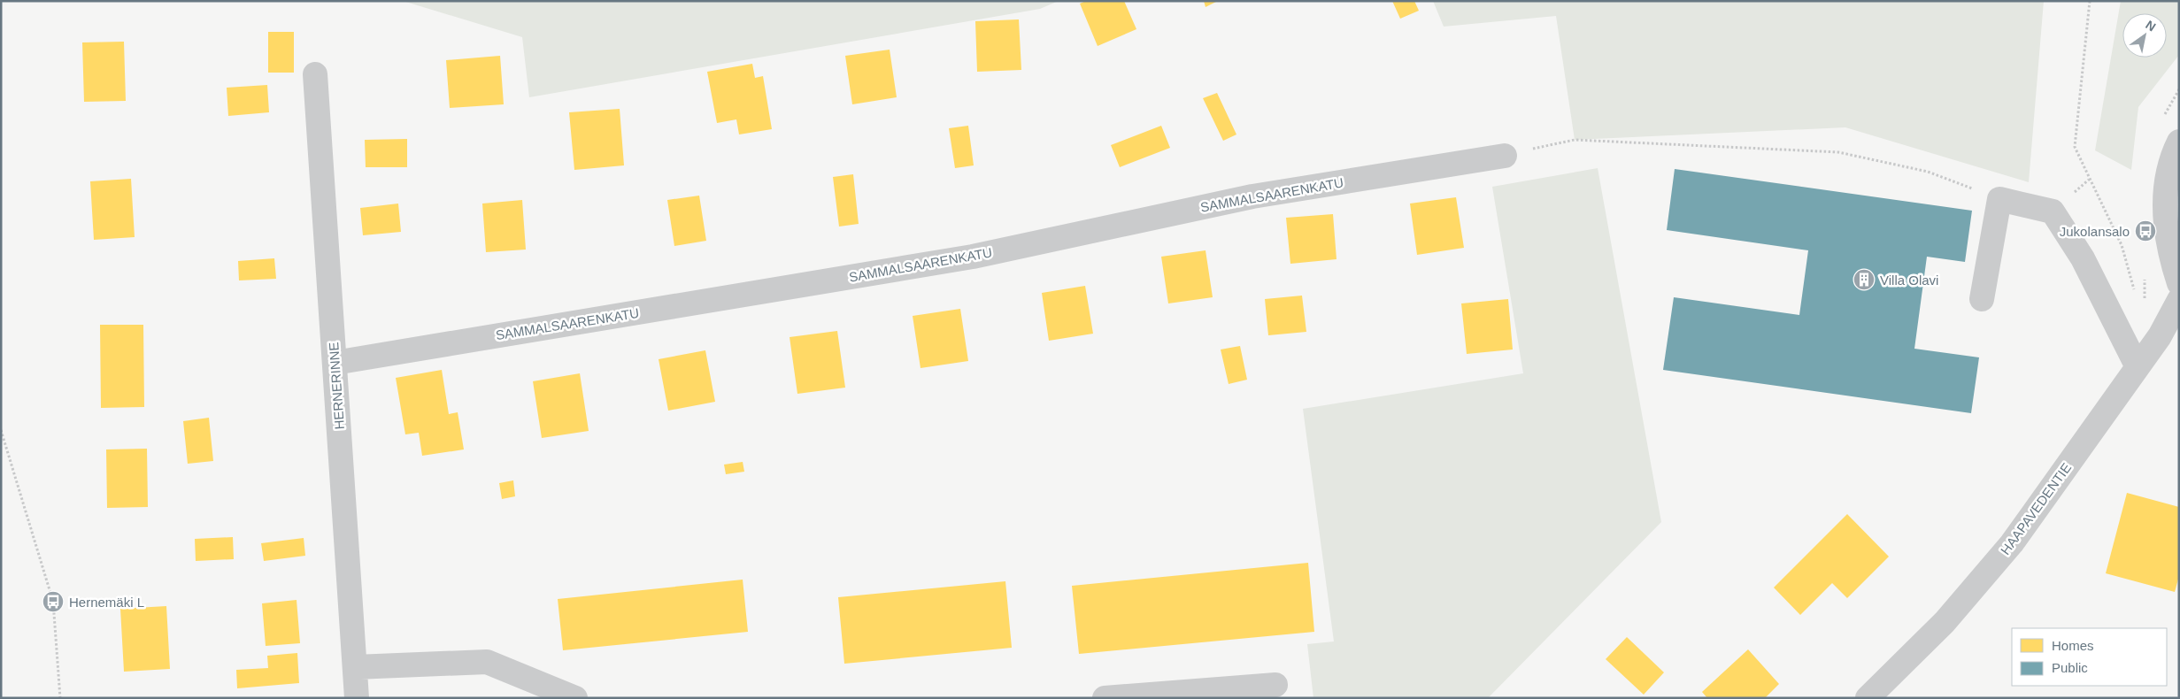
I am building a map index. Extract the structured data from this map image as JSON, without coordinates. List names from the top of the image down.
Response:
{
  "streets": {
    "street": ["SAMMALSAARENKATU", "HERNERINNE", "HAAPAVEDENTIE"]
  },
  "crossings": [
    ["SAMMALSAARENKATU", "HERNERINNE"]
  ],
  "places": {
    "bus stop": ["Jukolansalo", "Hernemäki L"],
    "building": ["Villa Olavi"]
  },
  "legend": ["Homes", "Public"],
  "north": "top right"
}
